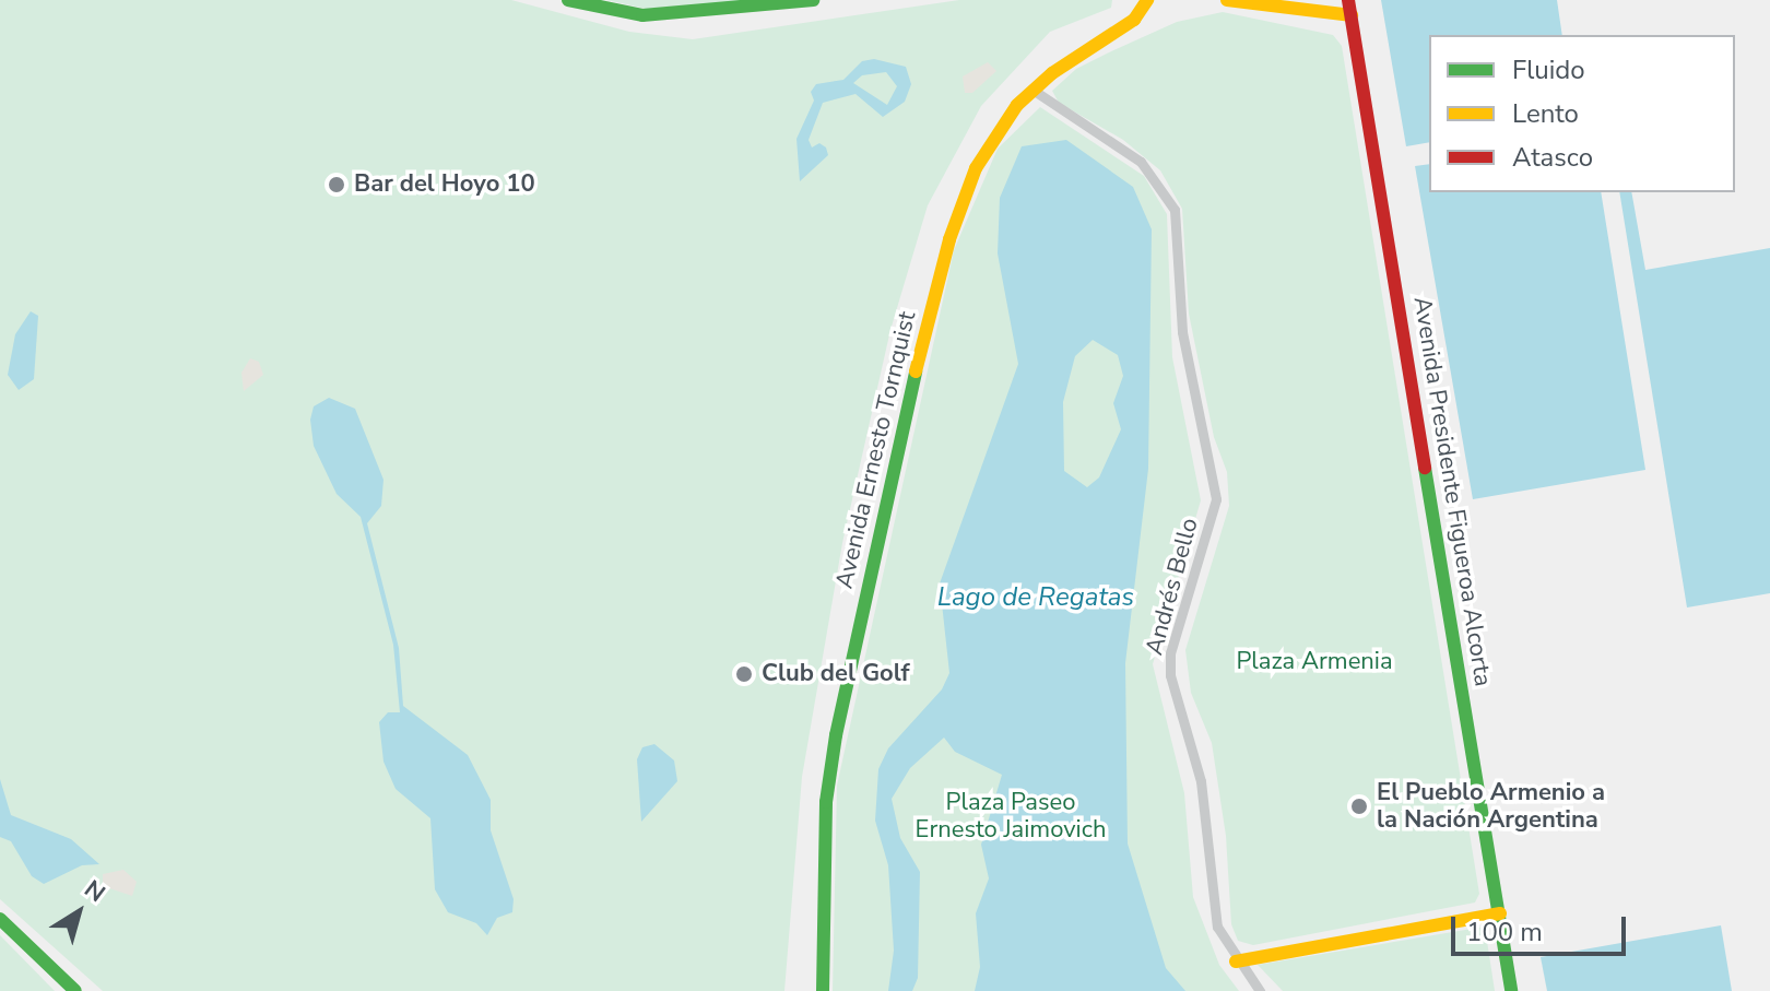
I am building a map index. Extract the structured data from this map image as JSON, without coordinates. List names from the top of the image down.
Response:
{
  "streets": {
    "street": ["Avenida Ernesto Tornquist", "Avenida Presidente Figueroa Alcorta", "Andrés Bello"]
  },
  "crossings": [
    ["Avenida Ernesto Tornquist", "Andrés Bello"]
  ],
  "water": ["Lago de Regatas"],
  "parks": ["Plaza Armenia", "Plaza Paseo Ernesto Jaimovich"],
  "places": ["Bar del Hoyo 10", "Club del Golf", "El Pueblo Armenio a la Nación Argentina"],
  "legend": ["Fluido", "Lento", "Atasco"],
  "scale_bar": "100 m",
  "north": "top right"
}
